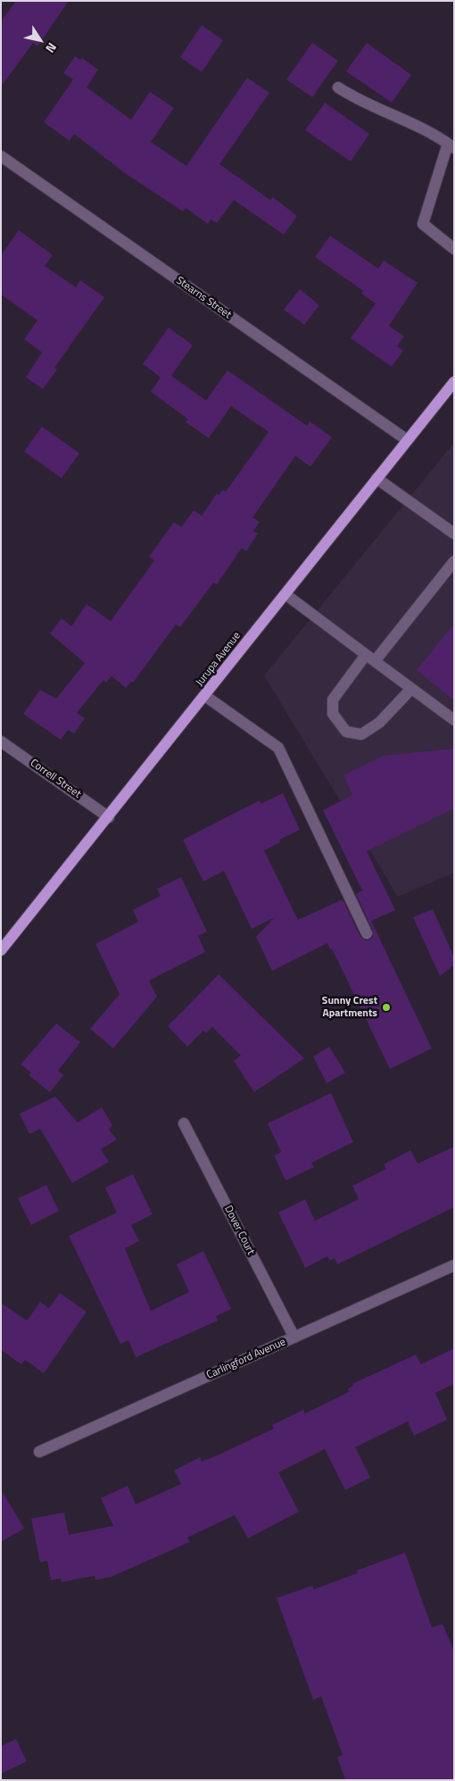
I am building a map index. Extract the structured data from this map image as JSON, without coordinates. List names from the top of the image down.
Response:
{
  "streets": {
    "main road": ["Jurupa Avenue"],
    "street": [
      "Stearns Street",
      "Correll Street",
      "Dover Court",
      "Carlingford Avenue"
    ]
  },
  "crossings": [
    ["Stearns Street", "Jurupa Avenue"],
    ["Jurupa Avenue", "Correll Street"],
    ["Dover Court", "Carlingford Avenue"]
  ],
  "places": ["Sunny Crest Apartments"],
  "north": "bottom right"
}
